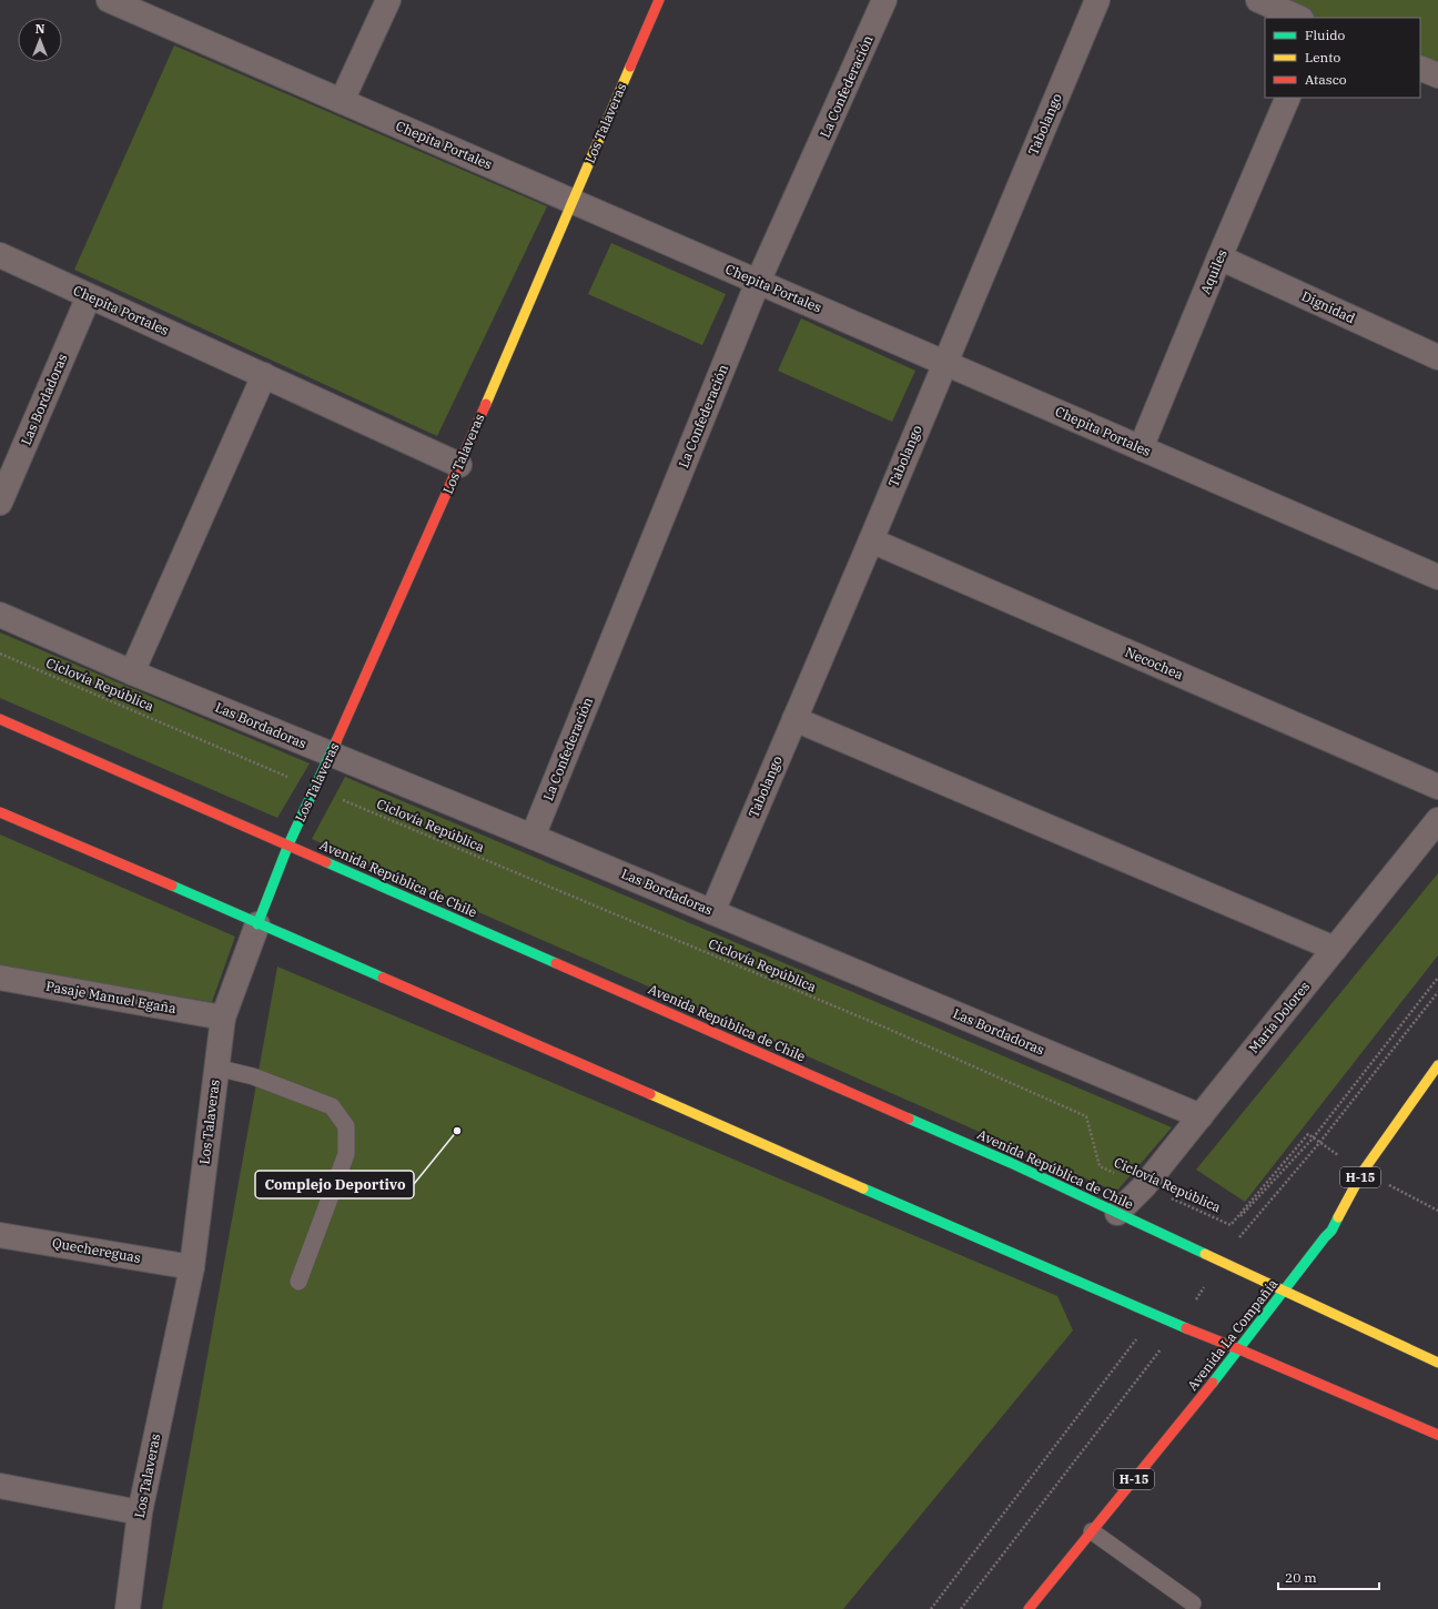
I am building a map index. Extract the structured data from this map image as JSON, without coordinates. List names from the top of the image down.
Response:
{
  "streets": {
    "main road": [
      "Los Talaveras",
      "Avenida República de Chile",
      "H-15",
      "Avenida La Compañía"
    ],
    "street": [
      "La Confederación",
      "Tabolango",
      "Chepita Portales",
      "Aquiles",
      "Dignidad",
      "Las Bordadoras",
      "Necochea",
      "Pasaje Manuel Egaña",
      "María Dolores",
      "Quechereguas"
    ],
    "path": ["Ciclovía República"]
  },
  "crossings": [
    ["La Confederación", "Chepita Portales"],
    ["La Confederación", "Las Bordadoras"],
    ["Los Talaveras", "Chepita Portales"],
    ["Los Talaveras", "Las Bordadoras"],
    ["Los Talaveras", "Ciclovía República"],
    ["Los Talaveras", "Avenida República de Chile"],
    ["Los Talaveras", "Pasaje Manuel Egaña"],
    ["Los Talaveras", "Quechereguas"],
    ["Tabolango", "Chepita Portales"],
    ["Tabolango", "Las Bordadoras"],
    ["Tabolango", "Necochea"],
    ["Chepita Portales", "Aquiles"],
    ["Chepita Portales", "Las Bordadoras"],
    ["Aquiles", "Dignidad"],
    ["Las Bordadoras", "María Dolores"],
    ["Ciclovía República", "María Dolores"],
    ["Avenida República de Chile", "María Dolores"],
    ["Avenida República de Chile", "Avenida La Compañía"]
  ],
  "places": ["Complejo Deportivo"],
  "legend": ["Fluido", "Lento", "Atasco"],
  "scale_bar": "20 m",
  "north": "top"
}
